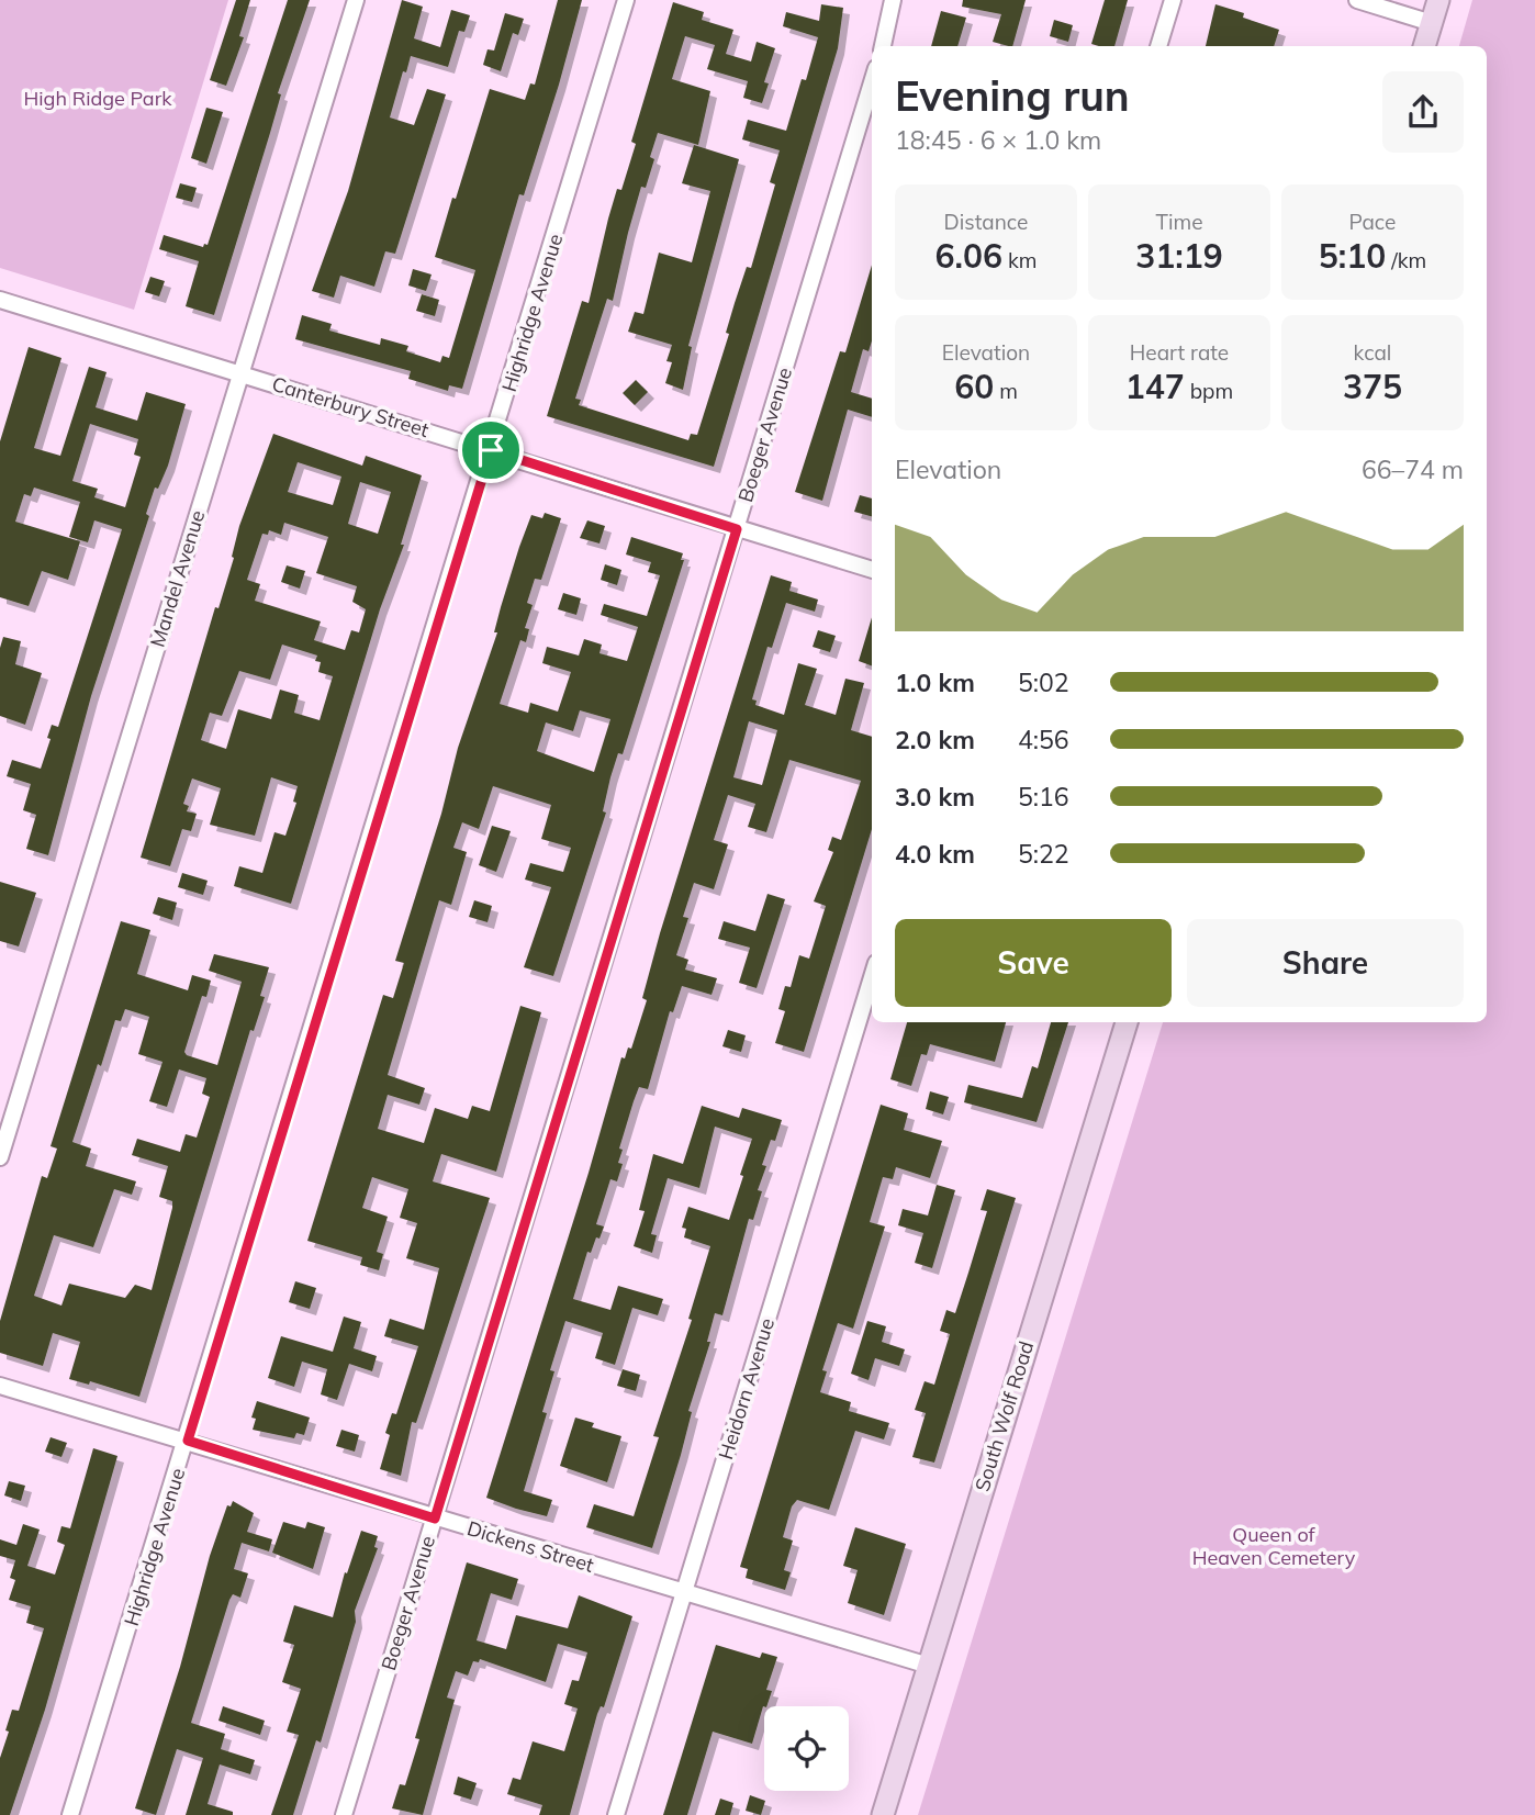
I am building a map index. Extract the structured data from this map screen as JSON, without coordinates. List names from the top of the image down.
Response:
{
  "streets": {
    "main road": ["South Wolf Road"],
    "street": [
      "Highridge Avenue",
      "Canterbury Street",
      "Boeger Avenue",
      "Mandel Avenue",
      "Heidorn Avenue",
      "Dickens Street"
    ]
  },
  "crossings": [
    ["Highridge Avenue", "Canterbury Street"],
    ["Highridge Avenue", "Dickens Street"],
    ["Canterbury Street", "Boeger Avenue"],
    ["Canterbury Street", "Mandel Avenue"],
    ["Boeger Avenue", "Dickens Street"],
    ["Heidorn Avenue", "Dickens Street"],
    ["South Wolf Road", "Dickens Street"]
  ],
  "parks": ["High Ridge Park", "Queen of Heaven Cemetery"],
  "page": {
    "heading": ["Evening run", "18:45 · 6 × 1.0 km"],
    "stats": [
      ["Distance", "6.06 km"],
      ["Time", "31:19"],
      ["Pace", "5:10 /km"],
      ["Elevation", "60 m"],
      ["Heart rate", "147 bpm"],
      ["kcal", "375"]
    ],
    "chart": ["Elevation", "66–74 m"],
    "list": [
      {
        "name": "1.0 km",
        "note": "5:02"
      },
      {
        "name": "2.0 km",
        "note": "4:56"
      },
      {
        "name": "3.0 km",
        "note": "5:16"
      },
      {
        "name": "4.0 km",
        "note": "5:22"
      }
    ],
    "buttons": ["Save", "Share"]
  }
}
